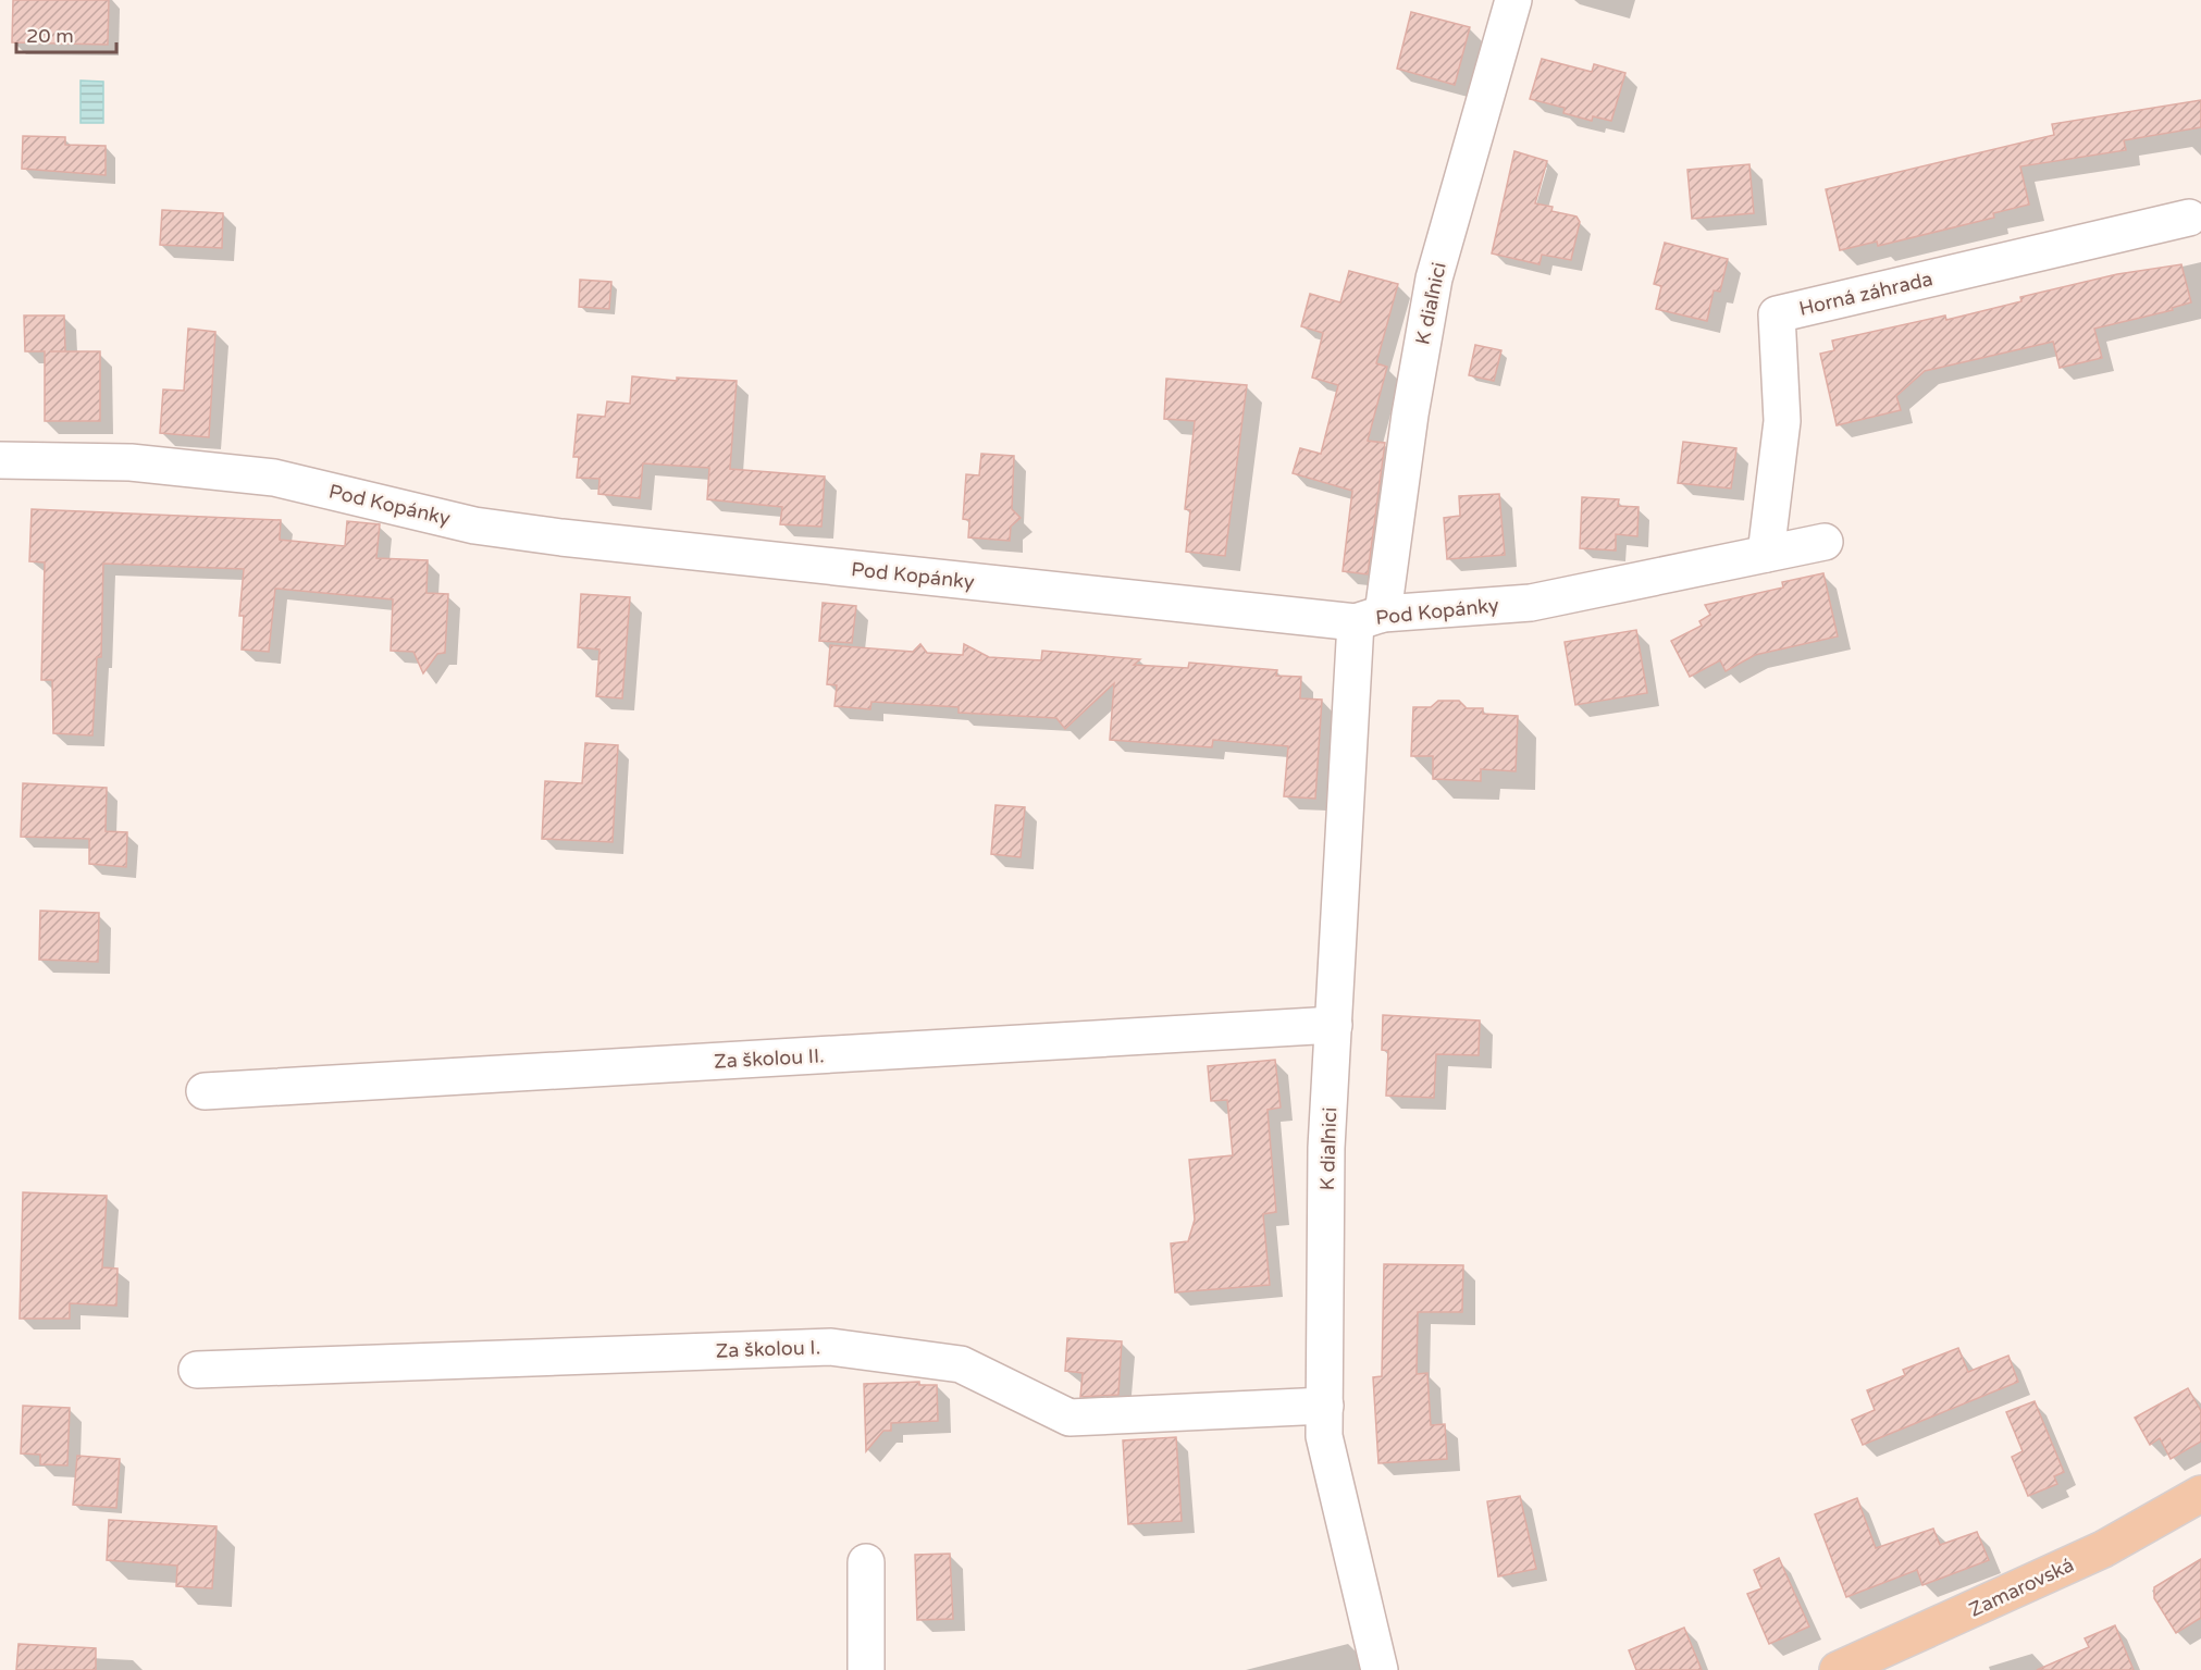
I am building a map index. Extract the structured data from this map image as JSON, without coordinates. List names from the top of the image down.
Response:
{
  "streets": {
    "main road": ["Zamarovská"],
    "street": [
      "Horná záhrada",
      "K diaľnici",
      "Pod Kopánky",
      "Za školou II.",
      "Za školou I."
    ]
  },
  "crossings": [
    ["Horná záhrada", "Pod Kopánky"],
    ["K diaľnici", "Pod Kopánky"],
    ["K diaľnici", "Za školou II."],
    ["K diaľnici", "Za školou I."]
  ],
  "scale_bar": "20 m"
}
